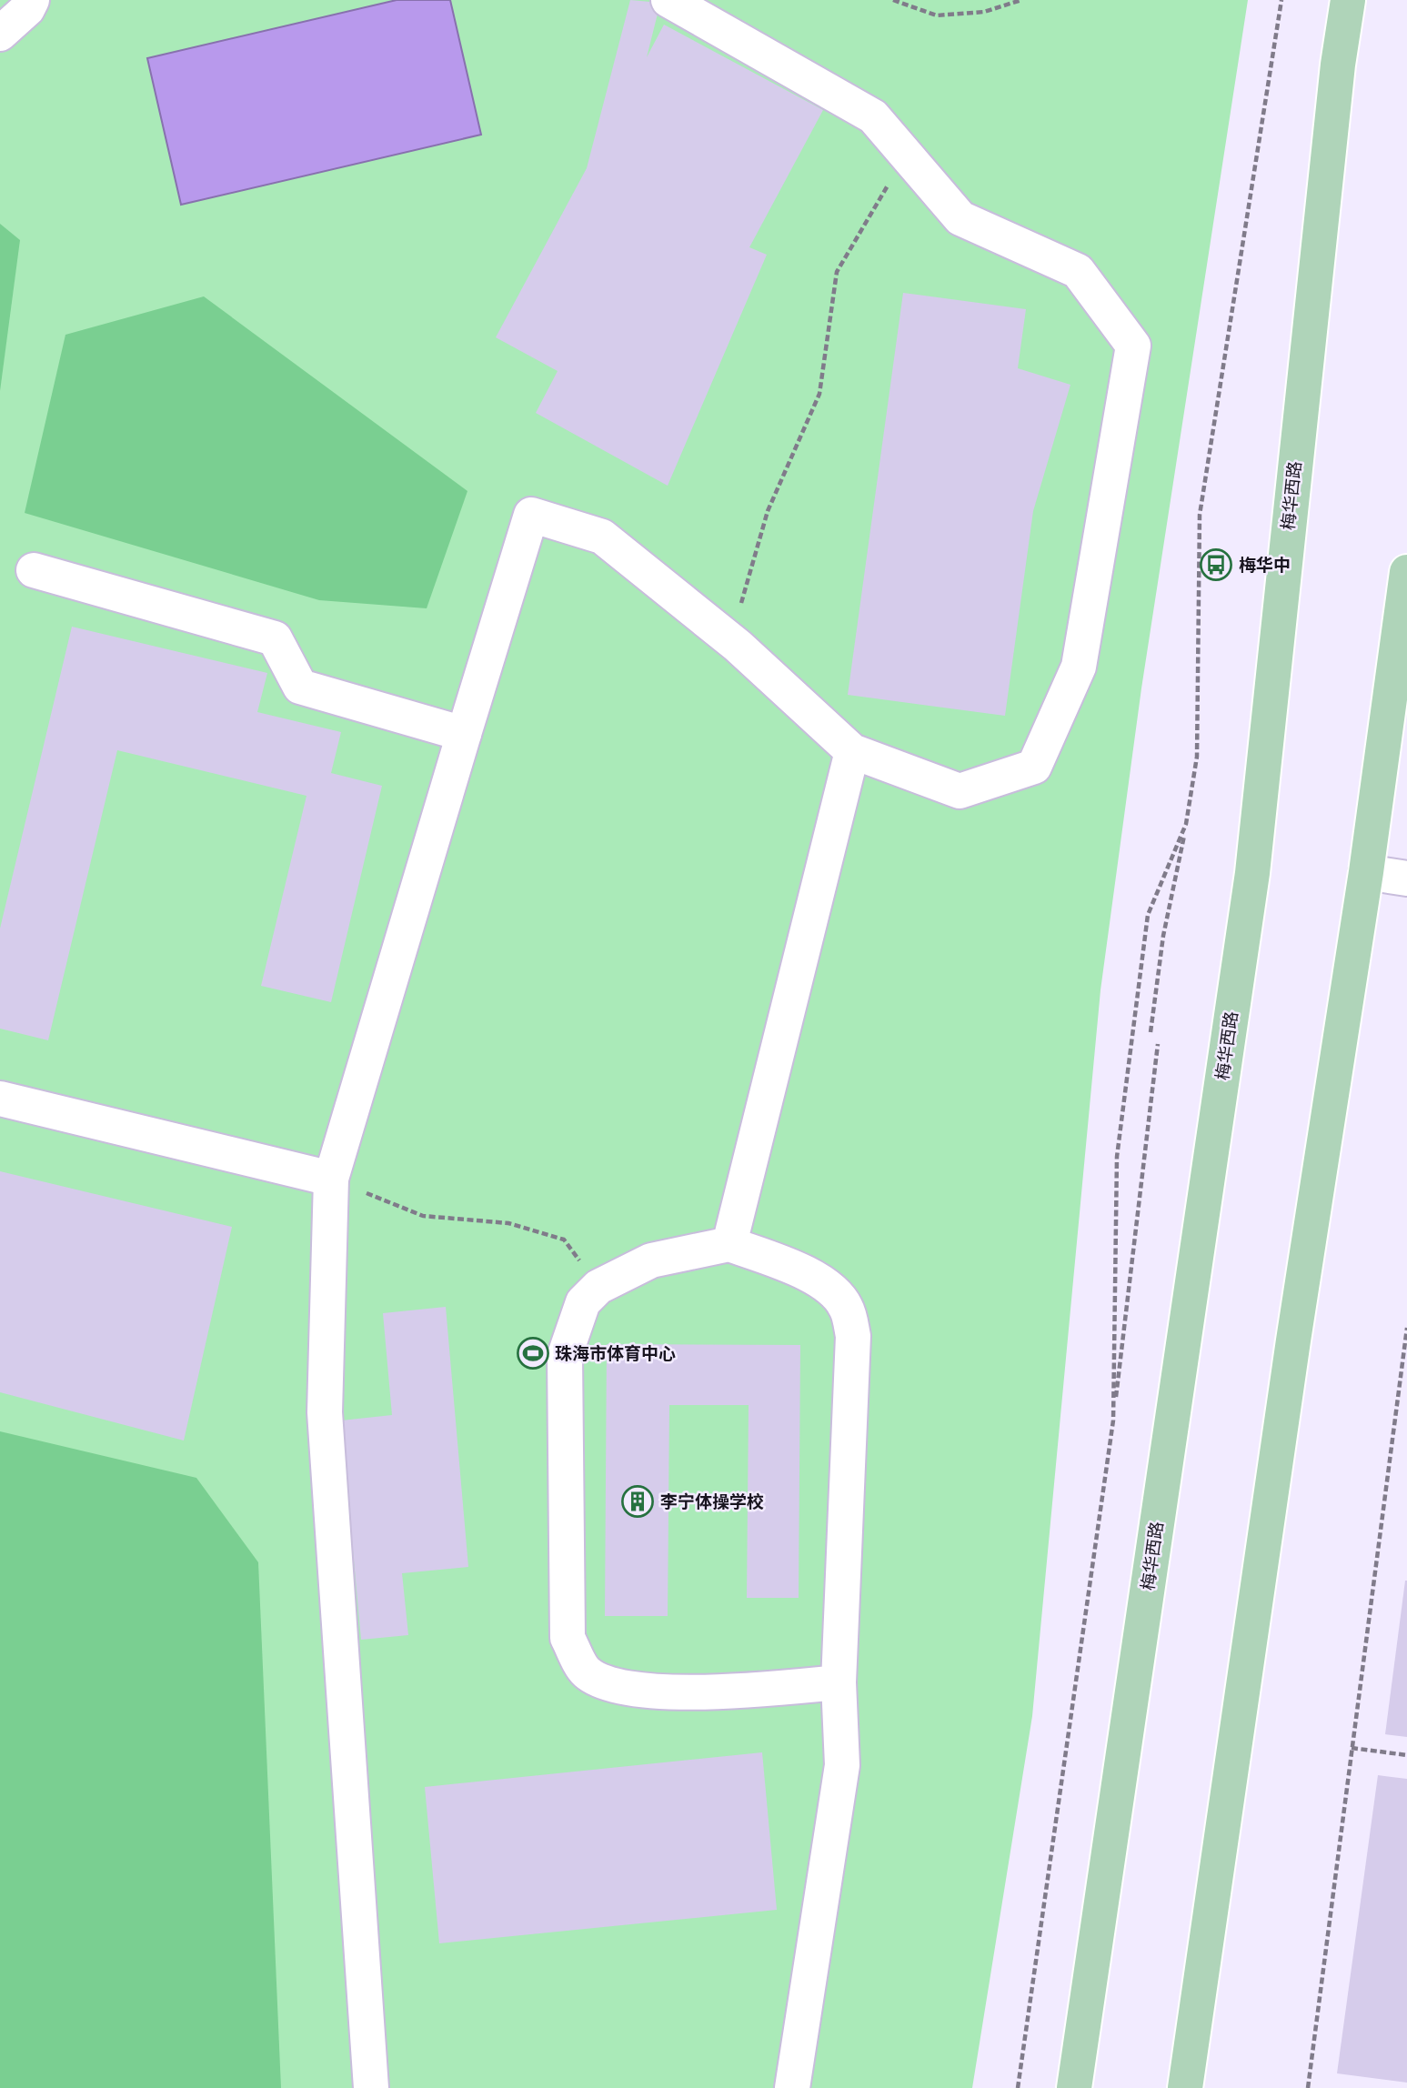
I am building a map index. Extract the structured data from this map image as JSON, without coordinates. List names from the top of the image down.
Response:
{
  "streets": {
    "main road": ["梅华西路"]
  },
  "places": {
    "bus stop": ["梅华中"],
    "sports": ["珠海市体育中心"],
    "building": ["李宁体操学校"]
  }
}
